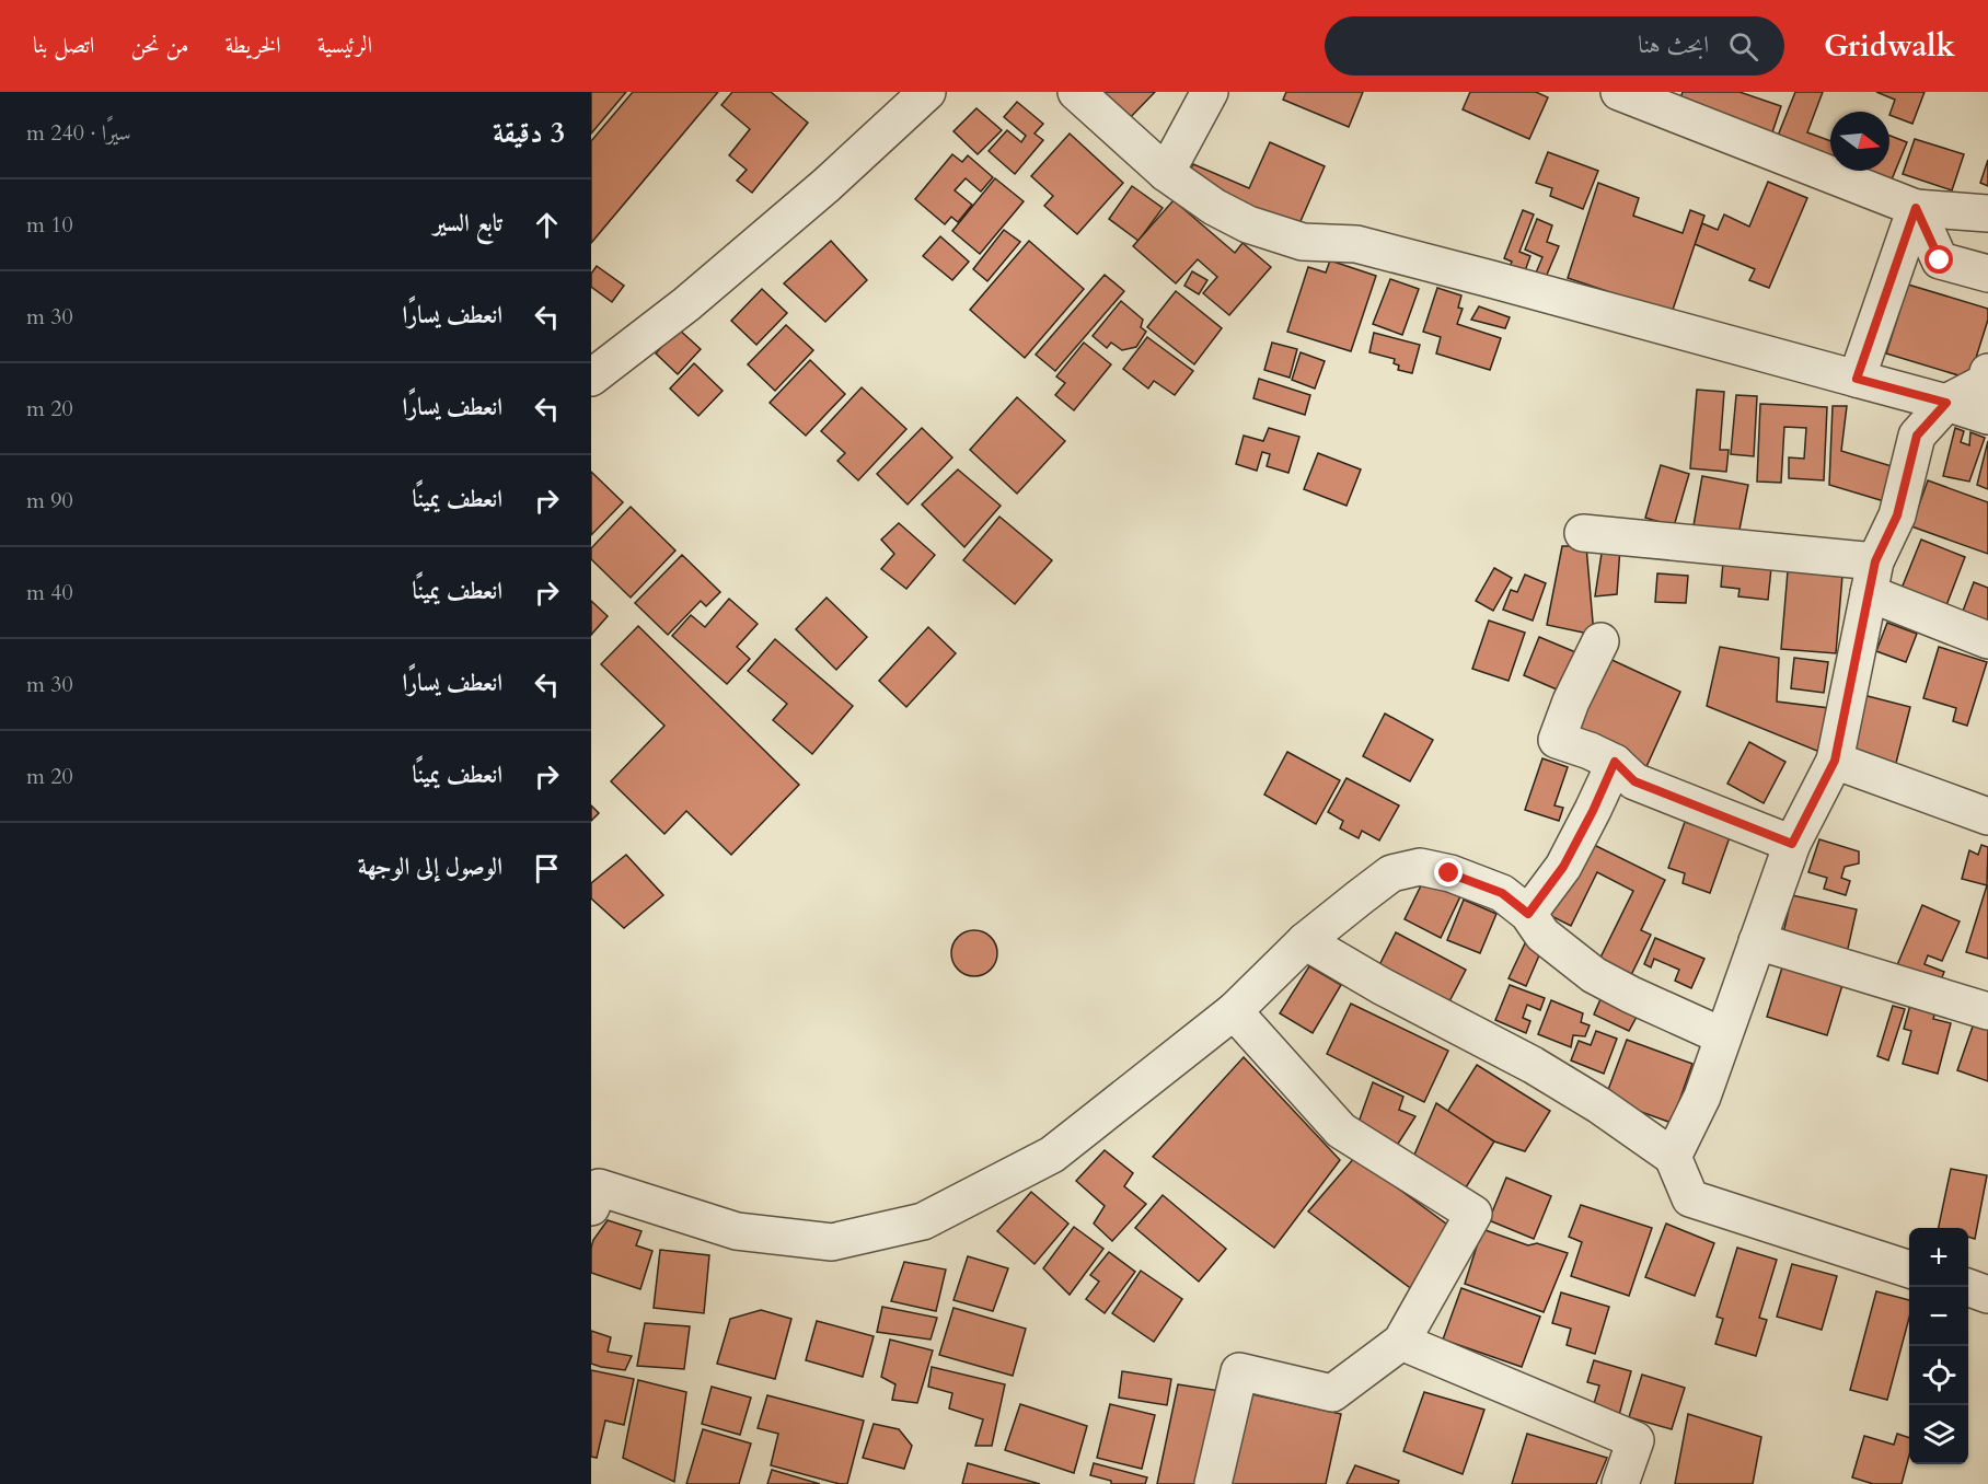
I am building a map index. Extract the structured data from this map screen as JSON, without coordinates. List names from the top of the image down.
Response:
{
  "north": "right",
  "page": {
    "header": "Gridwalk",
    "search": "ابحث هنا",
    "nav": [
      "الرئيسية",
      "الخريطة",
      "من نحن",
      "اتصل بنا"
    ],
    "heading": ["3 دقيقة", "سيرًا · 240 m"],
    "list": [
      ["تابع السير", "10 m"],
      ["انعطف يسارًا", "30 m"],
      ["انعطف يسارًا", "20 m"],
      ["انعطف يمينًا", "90 m"],
      ["انعطف يمينًا", "40 m"],
      ["انعطف يسارًا", "30 m"],
      ["انعطف يمينًا", "20 m"],
      "الوصول إلى الوجهة"
    ],
    "map_buttons": ["+", "−"]
  }
}
